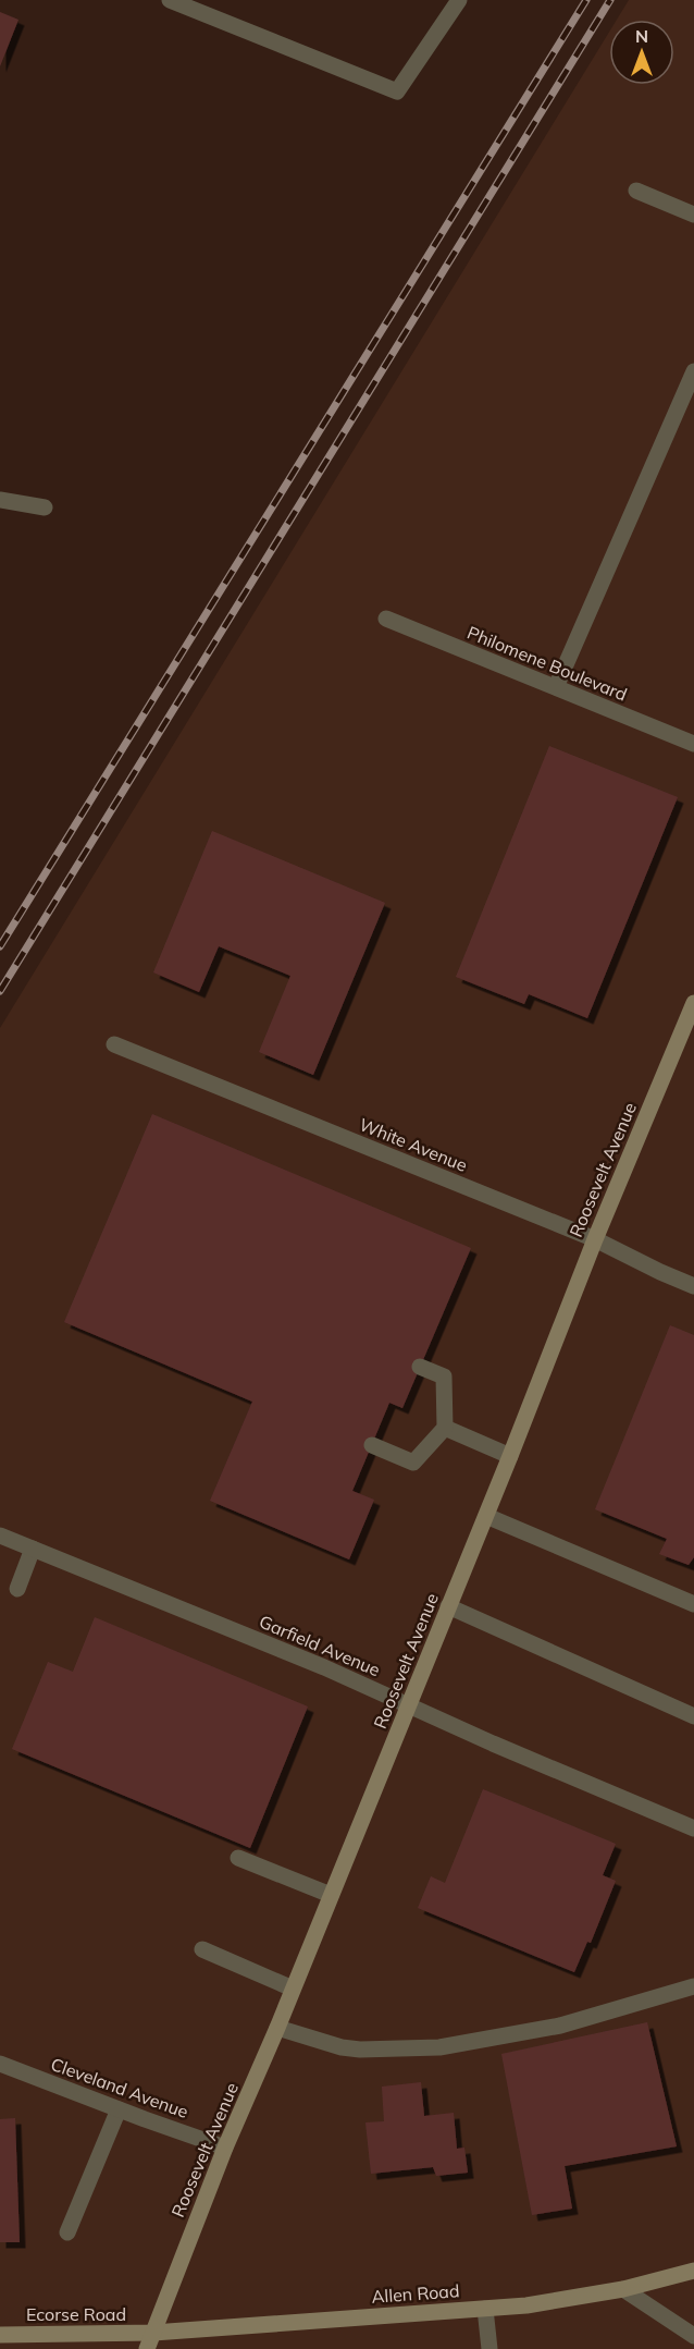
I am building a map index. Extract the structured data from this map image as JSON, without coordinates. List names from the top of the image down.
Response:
{
  "streets": {
    "main road": ["Roosevelt Avenue", "Allen Road", "Ecorse Road"],
    "street": [
      "Philomene Boulevard",
      "White Avenue",
      "Garfield Avenue",
      "Cleveland Avenue"
    ]
  },
  "crossings": [
    ["White Avenue", "Roosevelt Avenue"],
    ["Roosevelt Avenue", "Garfield Avenue"],
    ["Roosevelt Avenue", "Cleveland Avenue"],
    ["Roosevelt Avenue", "Allen Road"],
    ["Roosevelt Avenue", "Ecorse Road"],
    ["Allen Road", "Ecorse Road"]
  ],
  "north": "top"
}
